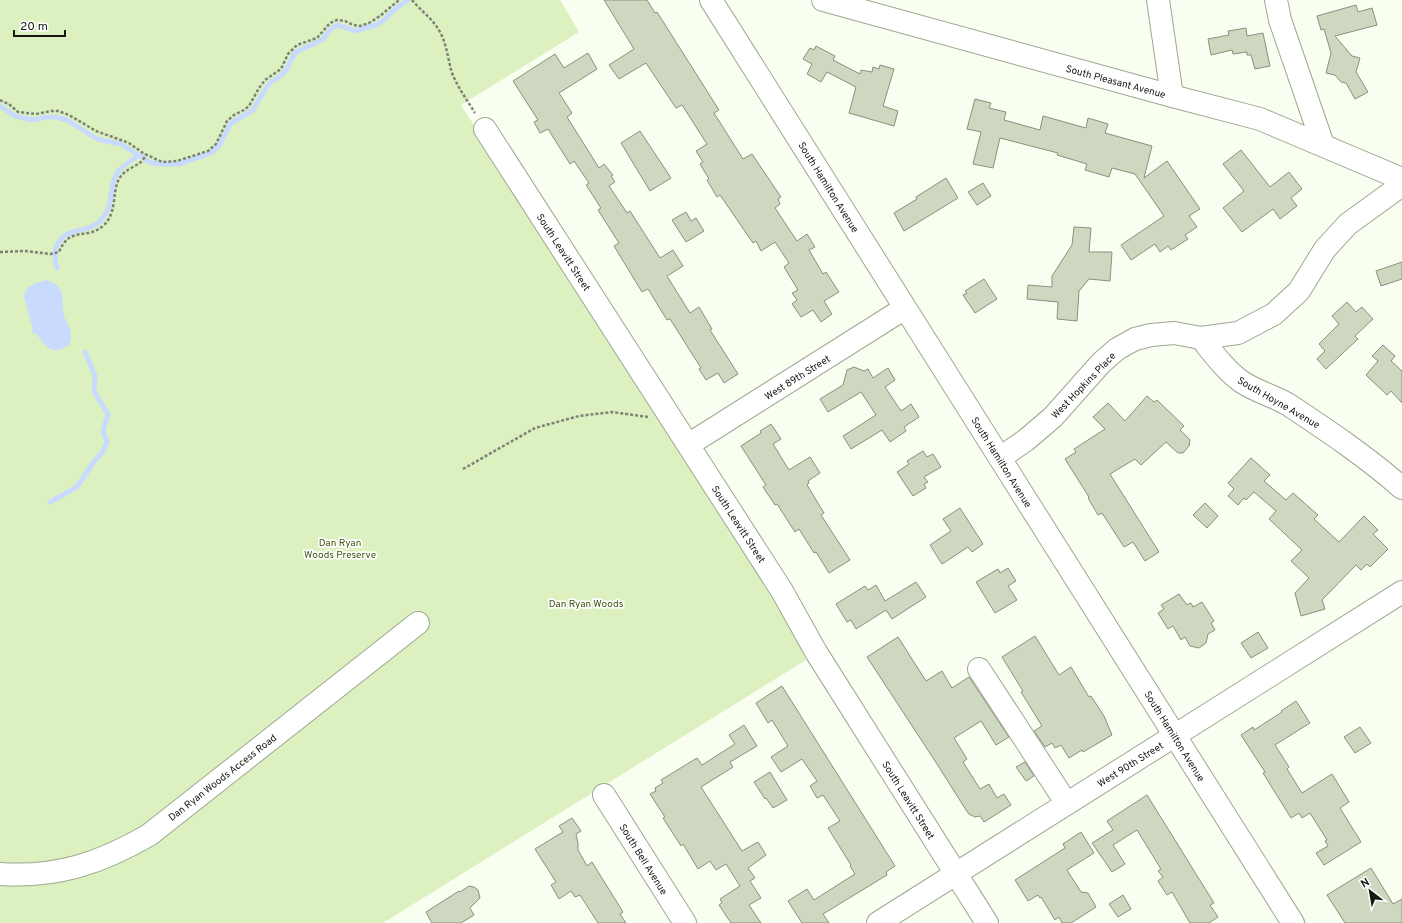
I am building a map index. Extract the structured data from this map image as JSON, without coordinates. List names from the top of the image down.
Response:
{
  "streets": {
    "street": [
      "South Pleasant Avenue",
      "South Hamilton Avenue",
      "South Leavitt Street",
      "West 89th Street",
      "West Hopkins Place",
      "South Hoyne Avenue",
      "West 90th Street",
      "Dan Ryan Woods Access Road",
      "South Bell Avenue"
    ]
  },
  "crossings": [
    ["South Hamilton Avenue", "West 89th Street"],
    ["South Hamilton Avenue", "West Hopkins Place"],
    ["South Hamilton Avenue", "West 90th Street"],
    ["South Leavitt Street", "West 89th Street"],
    ["South Leavitt Street", "West 90th Street"],
    ["West Hopkins Place", "South Hoyne Avenue"]
  ],
  "parks": ["Dan Ryan Woods Preserve", "Dan Ryan Woods"],
  "scale_bar": "20 m",
  "north": "top left"
}
